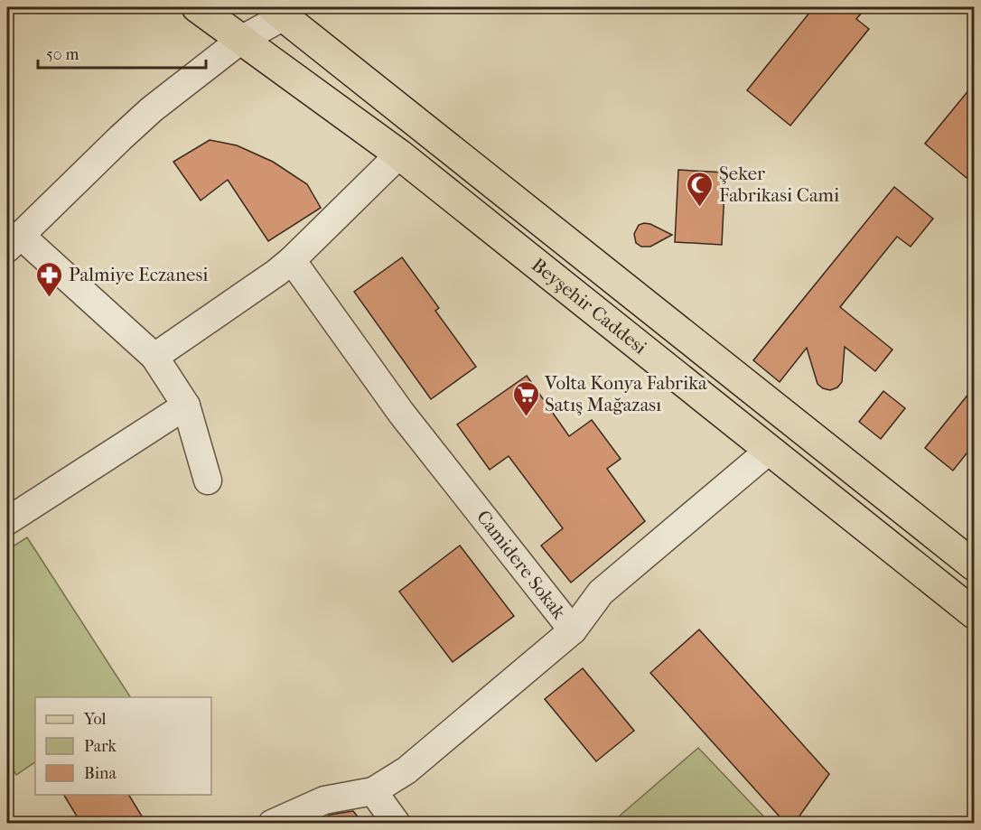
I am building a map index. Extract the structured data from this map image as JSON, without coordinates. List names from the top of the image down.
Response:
{
  "streets": {
    "main road": ["Beyşehir Caddesi"],
    "street": ["Camidere Sokak"]
  },
  "places": {
    "mosque": ["Şeker Fabrikasi Cami"],
    "pharmacy": ["Palmiye Eczanesi"],
    "supermarket": ["Volta Konya Fabrika Satış Mağazası"]
  },
  "legend": ["Yol", "Park", "Bina"],
  "scale_bar": "50 m"
}
